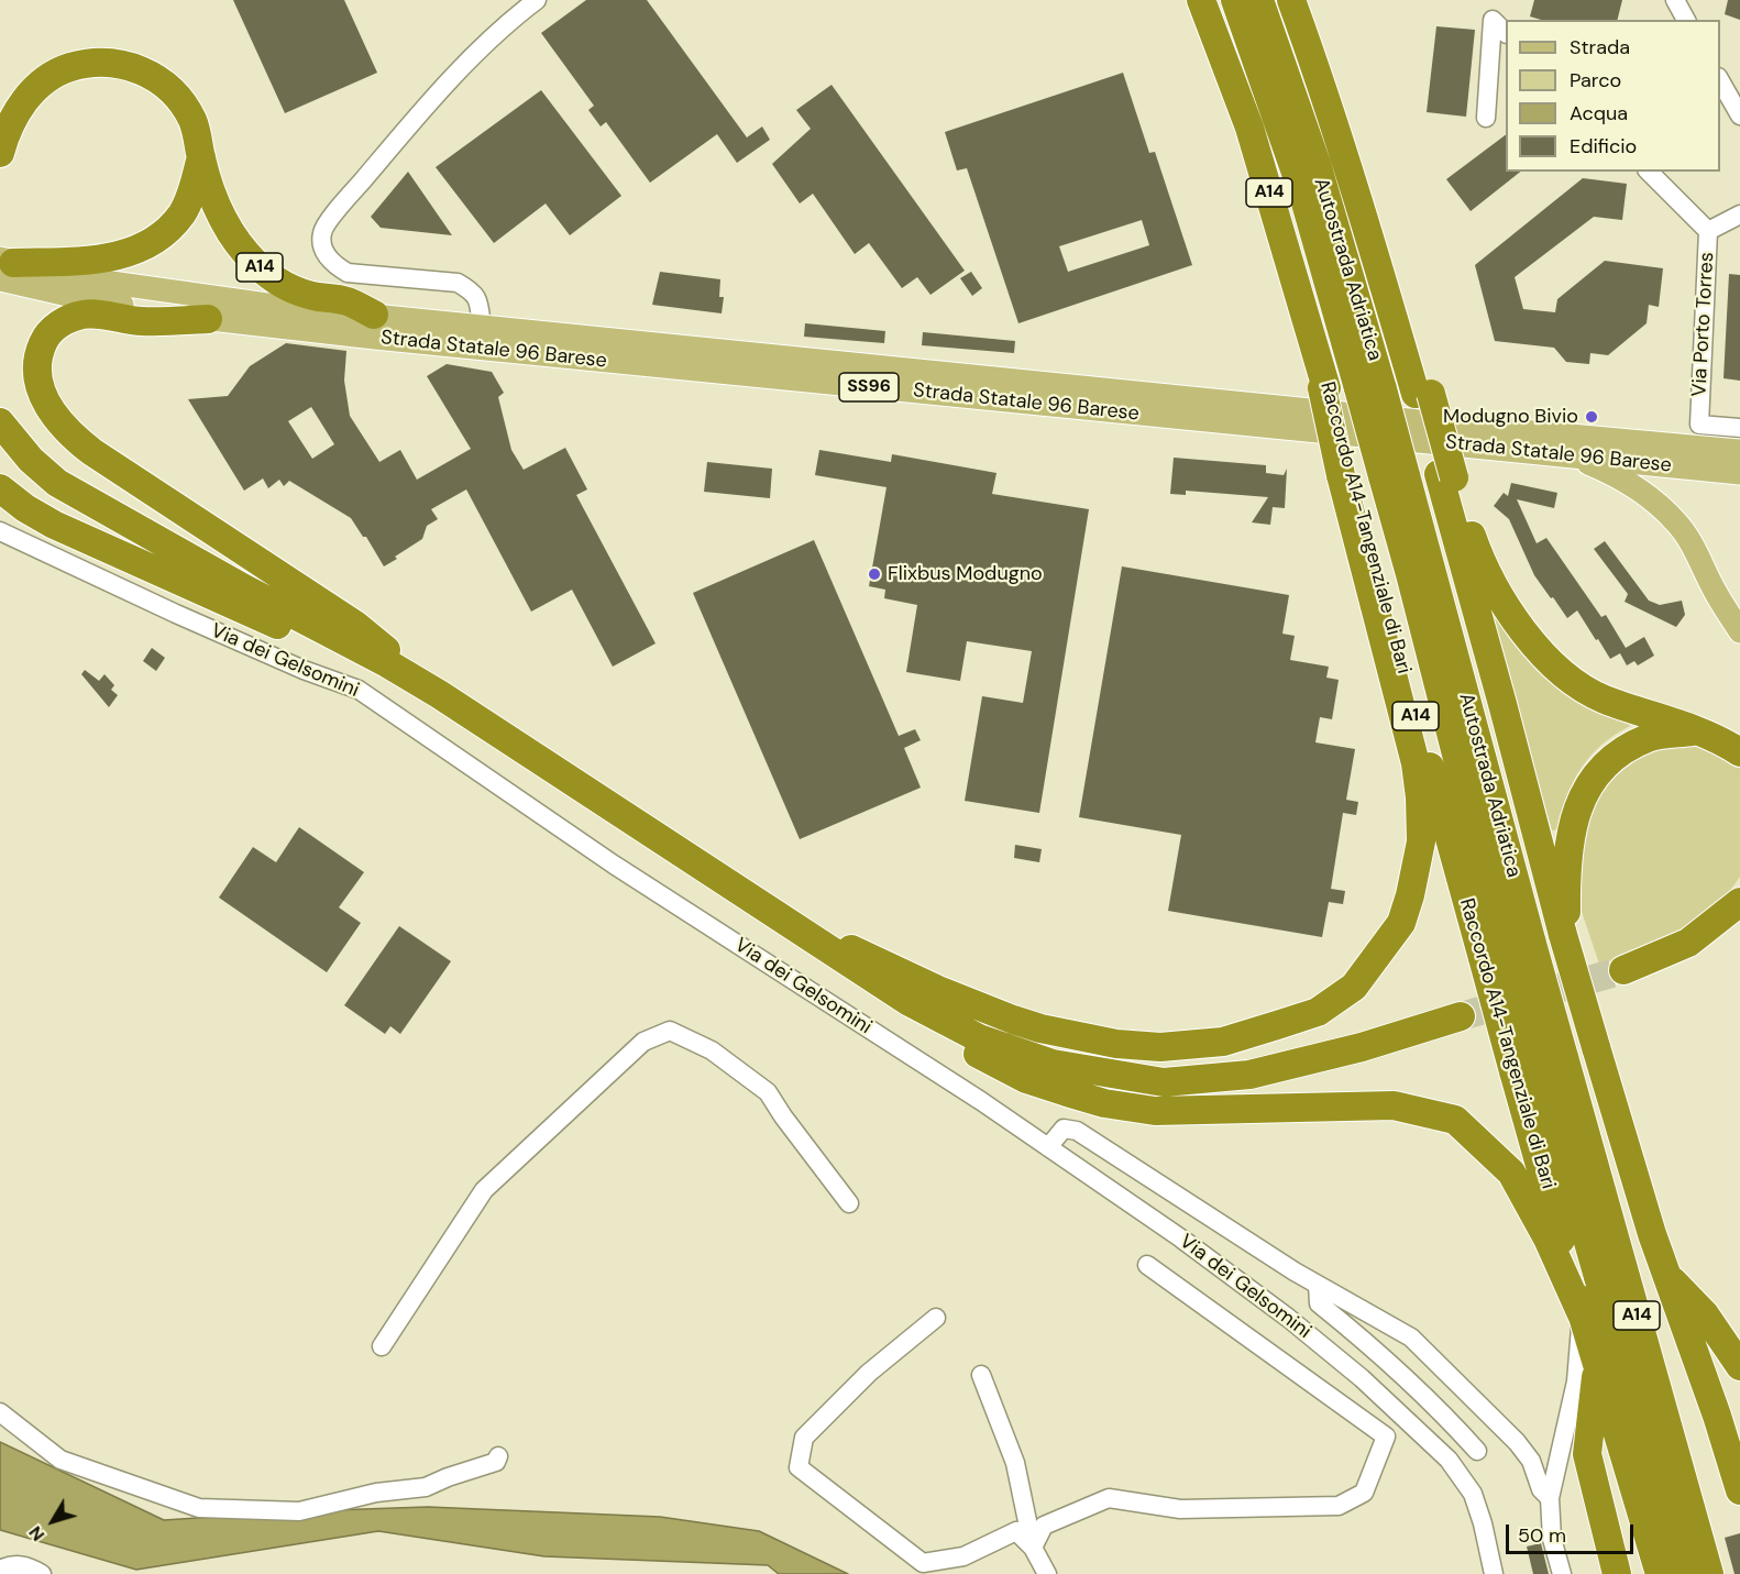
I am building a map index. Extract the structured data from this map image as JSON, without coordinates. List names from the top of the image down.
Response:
{
  "streets": {
    "highway": ["A14", "Autostrada Adriatica", "Raccordo A14-Tangenziale di Bari"],
    "main road": ["Strada Statale 96 Barese", "SS96"],
    "street": ["Via Porto Torres", "Via dei Gelsomini"]
  },
  "crossings": [
    ["A14", "Strada Statale 96 Barese"],
    ["Autostrada Adriatica", "Raccordo A14-Tangenziale di Bari"]
  ],
  "places": ["Modugno Bivio", "Flixbus Modugno"],
  "legend": [
    "Strada",
    "Parco",
    "Acqua",
    "Edificio"
  ],
  "scale_bar": "50 m",
  "north": "bottom left"
}
